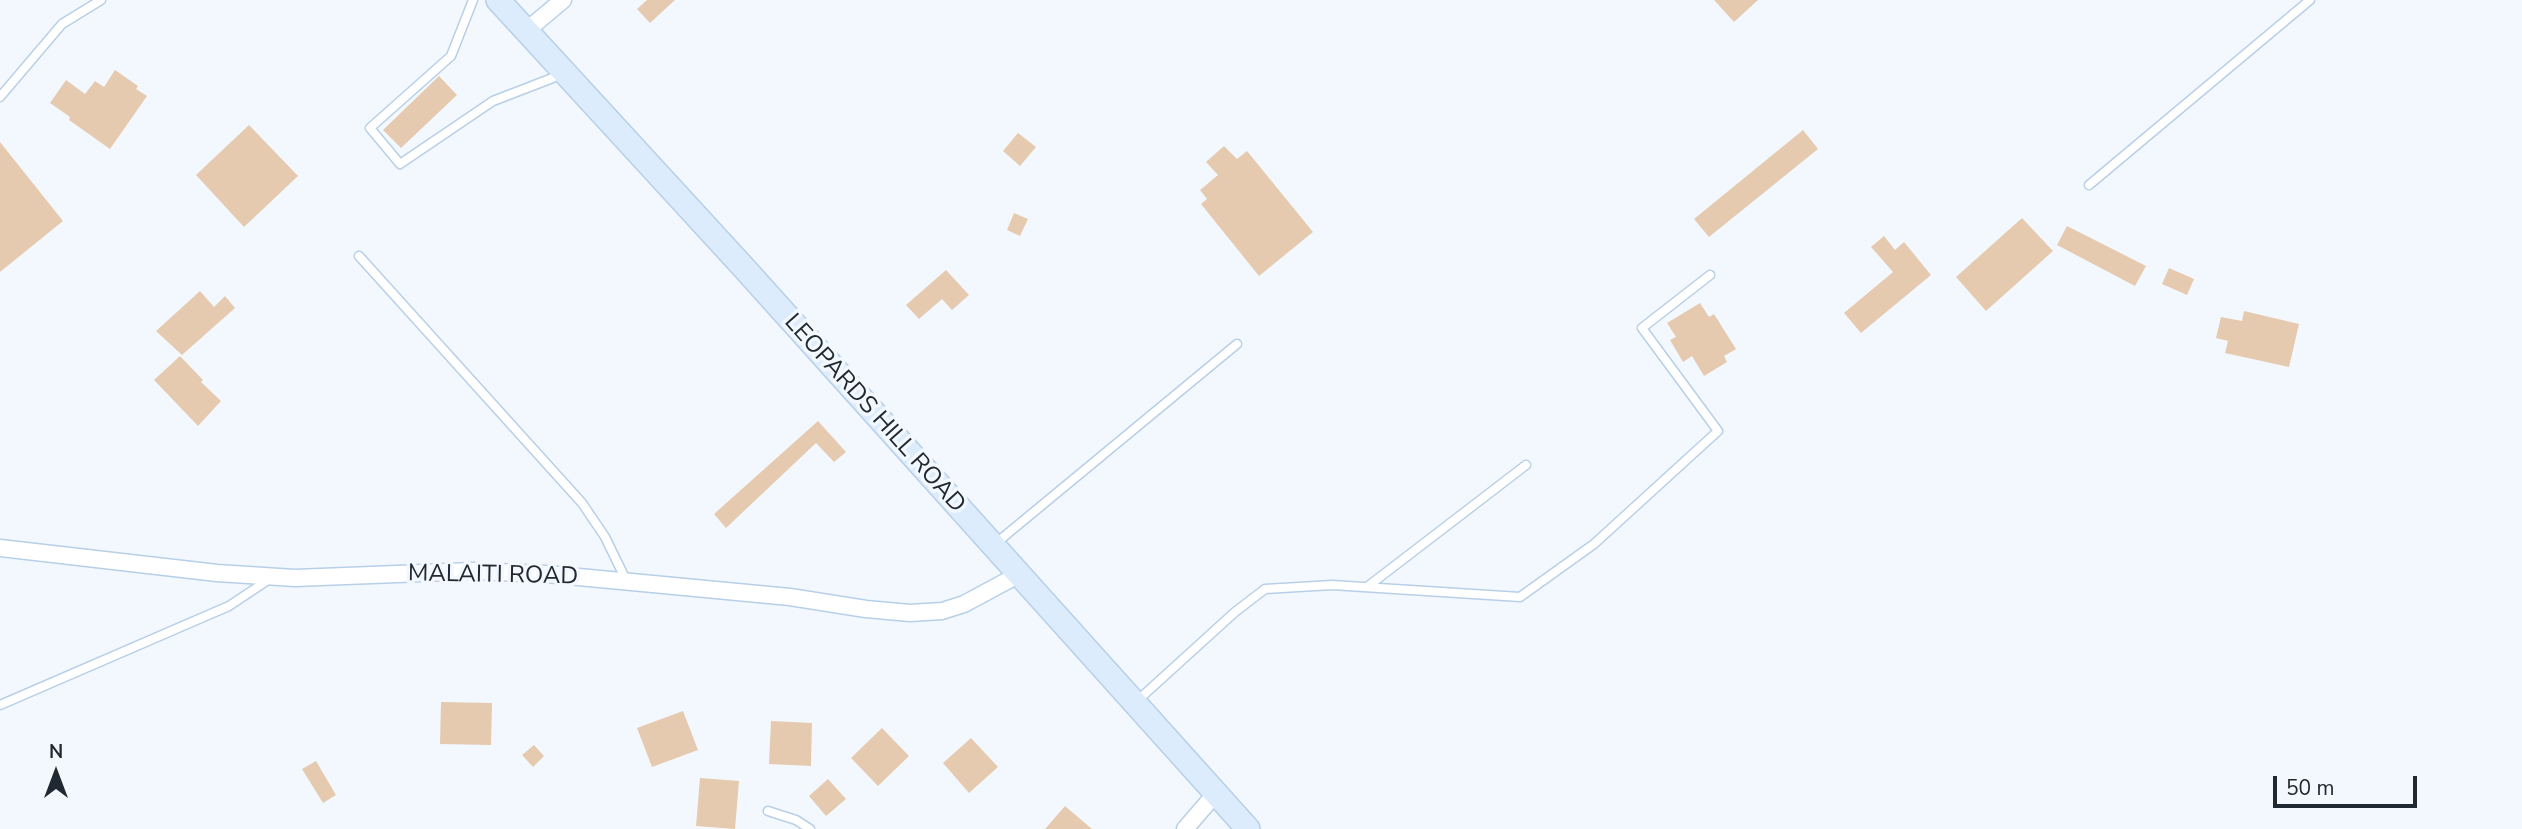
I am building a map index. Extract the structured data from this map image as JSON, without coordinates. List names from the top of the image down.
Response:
{
  "streets": {
    "main road": ["LEOPARDS HILL ROAD"],
    "street": ["MALAITI ROAD"]
  },
  "crossings": [
    ["LEOPARDS HILL ROAD", "MALAITI ROAD"]
  ],
  "scale_bar": "50 m",
  "north": "top"
}
